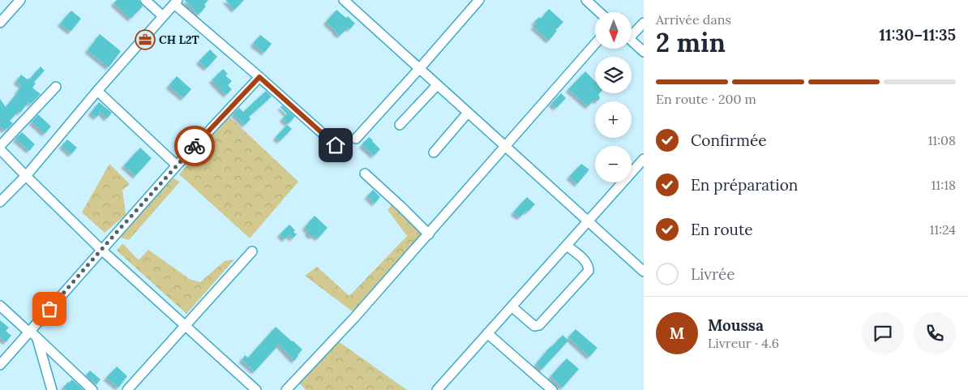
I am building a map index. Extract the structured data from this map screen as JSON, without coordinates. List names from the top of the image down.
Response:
{
  "places": {
    "office": ["CH L2T"]
  },
  "north": "bottom",
  "page": {
    "heading": ["2 min", "Arrivée dans", "11:30–11:35"],
    "panel": ["Moussa", "Livreur · 4.6"],
    "map_buttons": ["+", "−"],
    "bar": "En route · 200 m",
    "list": [
      ["Confirmée", "11:08"],
      ["En préparation", "11:18"],
      ["En route", "11:24"],
      "Livrée"
    ],
    "round": "M"
  }
}
